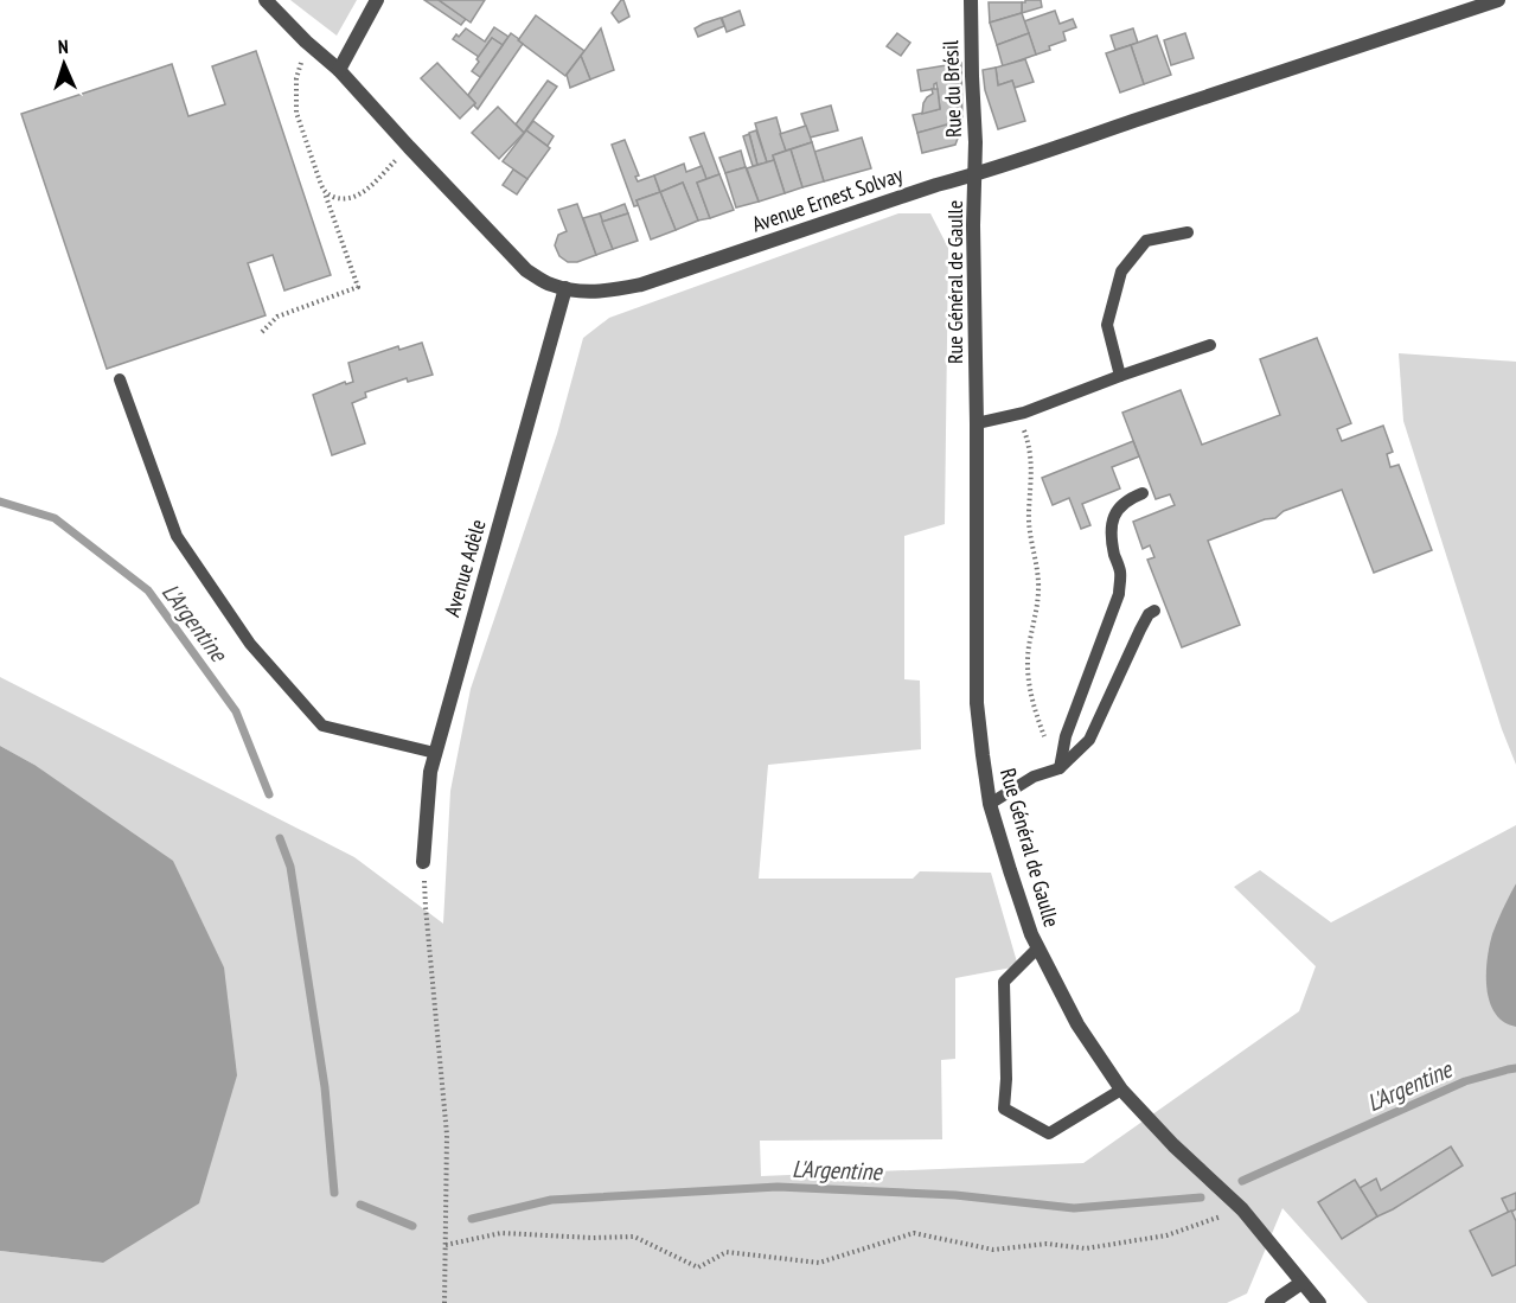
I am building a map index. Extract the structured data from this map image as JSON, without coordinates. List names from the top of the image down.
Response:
{
  "streets": {
    "street": [
      "Rue du Brésil",
      "Avenue Ernest Solvay",
      "Rue Général de Gaulle",
      "Avenue Adèle"
    ]
  },
  "crossings": [
    ["Rue du Brésil", "Avenue Ernest Solvay"],
    ["Rue du Brésil", "Rue Général de Gaulle"],
    ["Avenue Ernest Solvay", "Rue Général de Gaulle"],
    ["Avenue Ernest Solvay", "Avenue Adèle"]
  ],
  "water": ["L'Argentine"],
  "north": "top"
}
